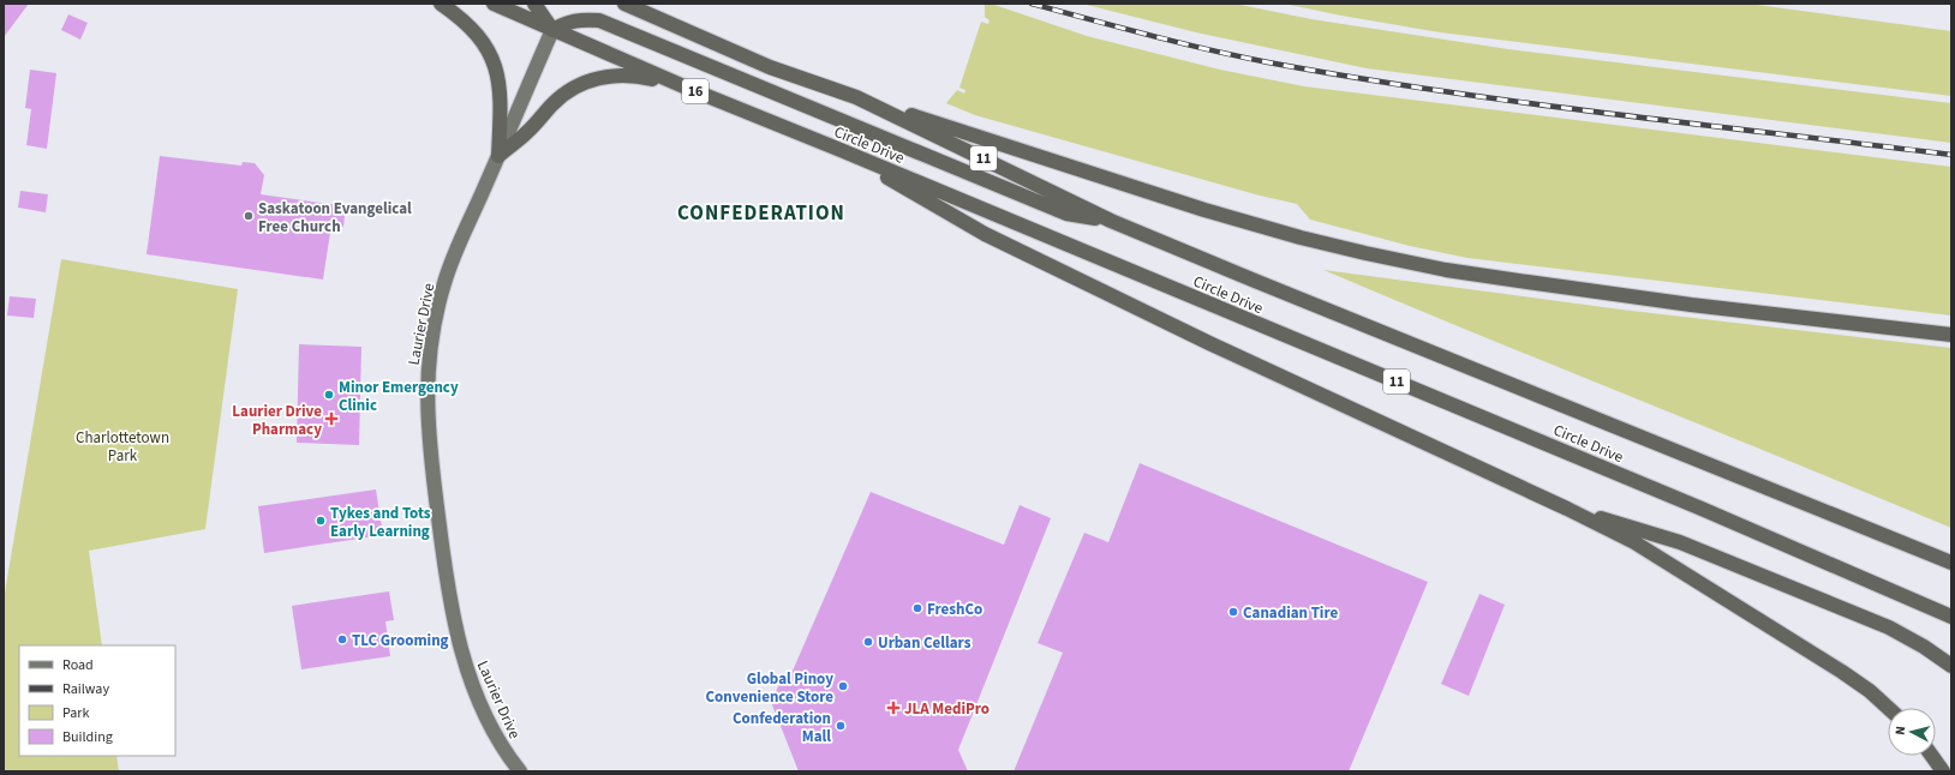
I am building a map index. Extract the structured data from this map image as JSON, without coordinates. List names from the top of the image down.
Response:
{
  "streets": {
    "highway": ["16", "Circle Drive", "11"],
    "main road": ["Laurier Drive"]
  },
  "crossings": [
    ["16", "Circle Drive"],
    ["16", "Laurier Drive"],
    ["Circle Drive", "Laurier Drive"]
  ],
  "districts": ["CONFEDERATION"],
  "parks": ["Charlottetown Park"],
  "places": {
    "other": [
      "Saskatoon Evangelical Free Church",
      "Minor Emergency Clinic",
      "Tykes and Tots Early Learning",
      "FreshCo",
      "Canadian Tire",
      "TLC Grooming",
      "Urban Cellars",
      "Global Pinoy Convenience Store",
      "Confederation Mall"
    ],
    "health": ["Laurier Drive Pharmacy", "JLA MediPro"]
  },
  "legend": [
    "Road",
    "Railway",
    "Park",
    "Building"
  ],
  "north": "left"
}
